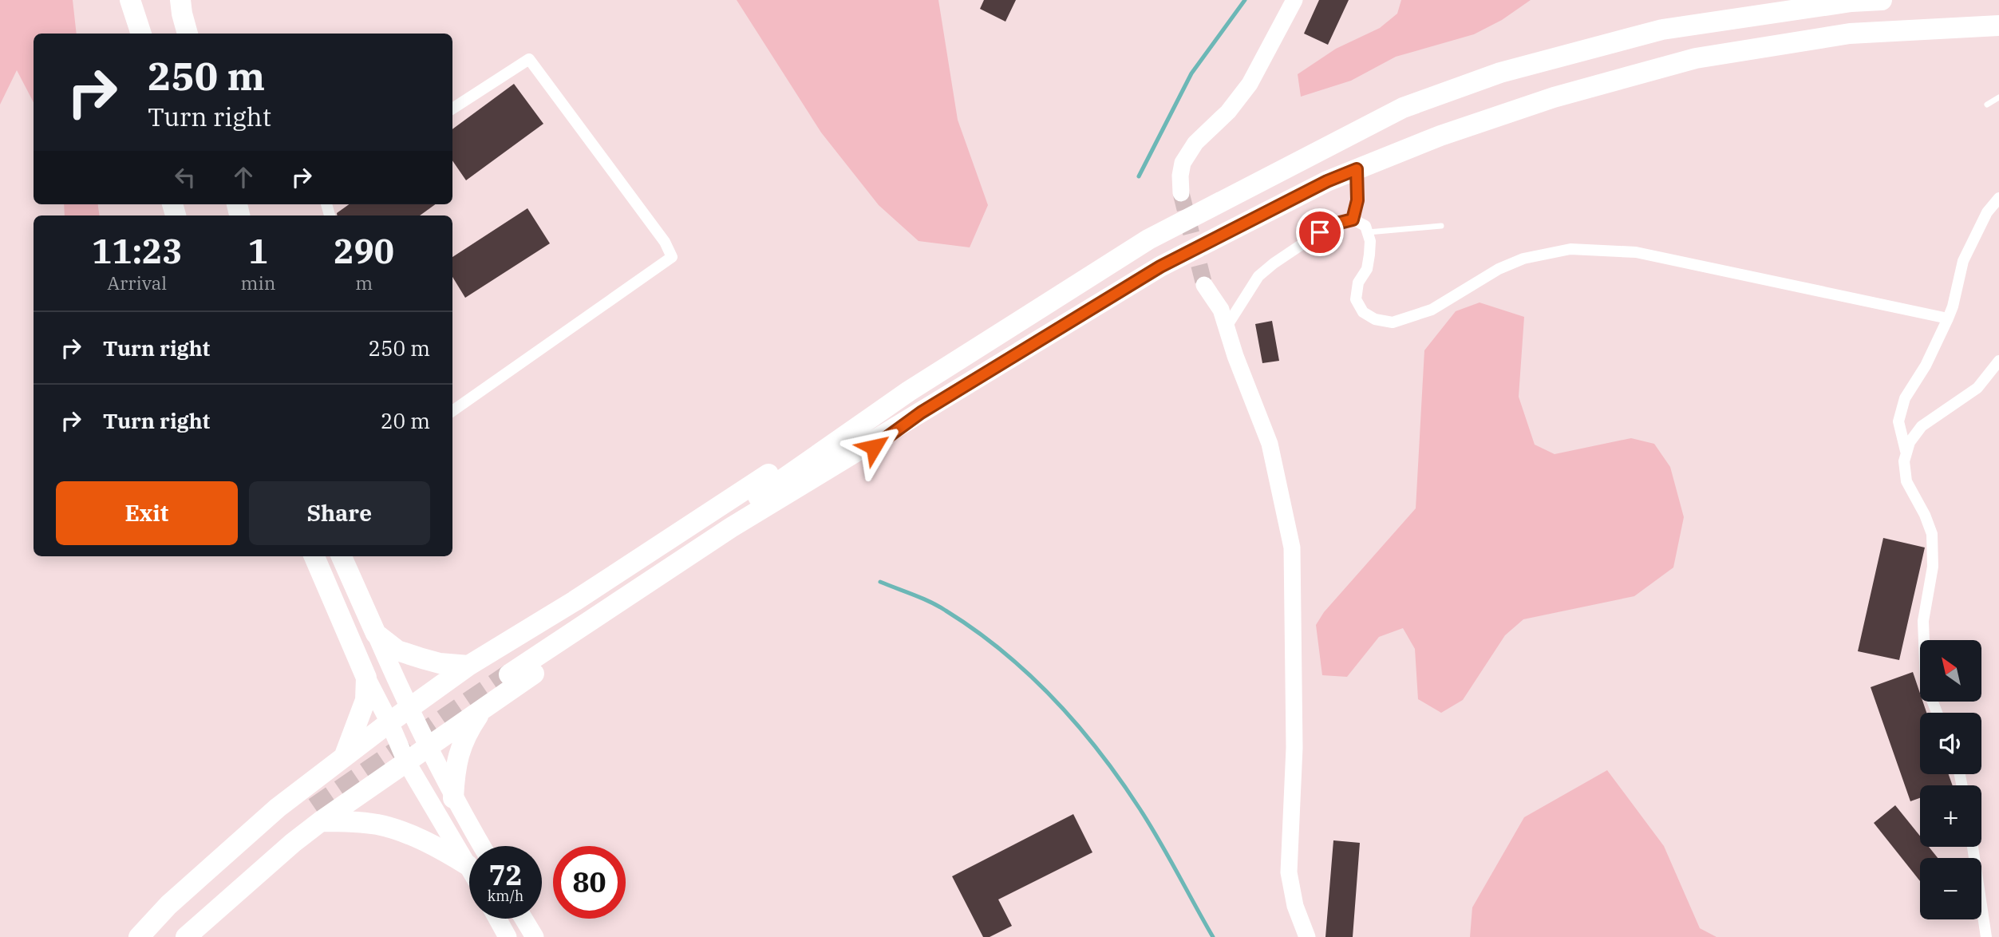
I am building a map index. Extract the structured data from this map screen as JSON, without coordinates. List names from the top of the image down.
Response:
{
  "north": "top left",
  "page": {
    "turn": ["250 m", "Turn right"],
    "eta": [
      "11:23",
      "Arrival",
      "1",
      "min",
      "290",
      "m"
    ],
    "list": [
      {
        "name": "Turn right",
        "value": "250 m"
      },
      {
        "name": "Turn right",
        "value": "20 m"
      }
    ],
    "buttons": ["Exit", "Share"],
    "map_buttons": ["+", "−"],
    "speed": "72 km/h",
    "limit": "80"
  }
}
